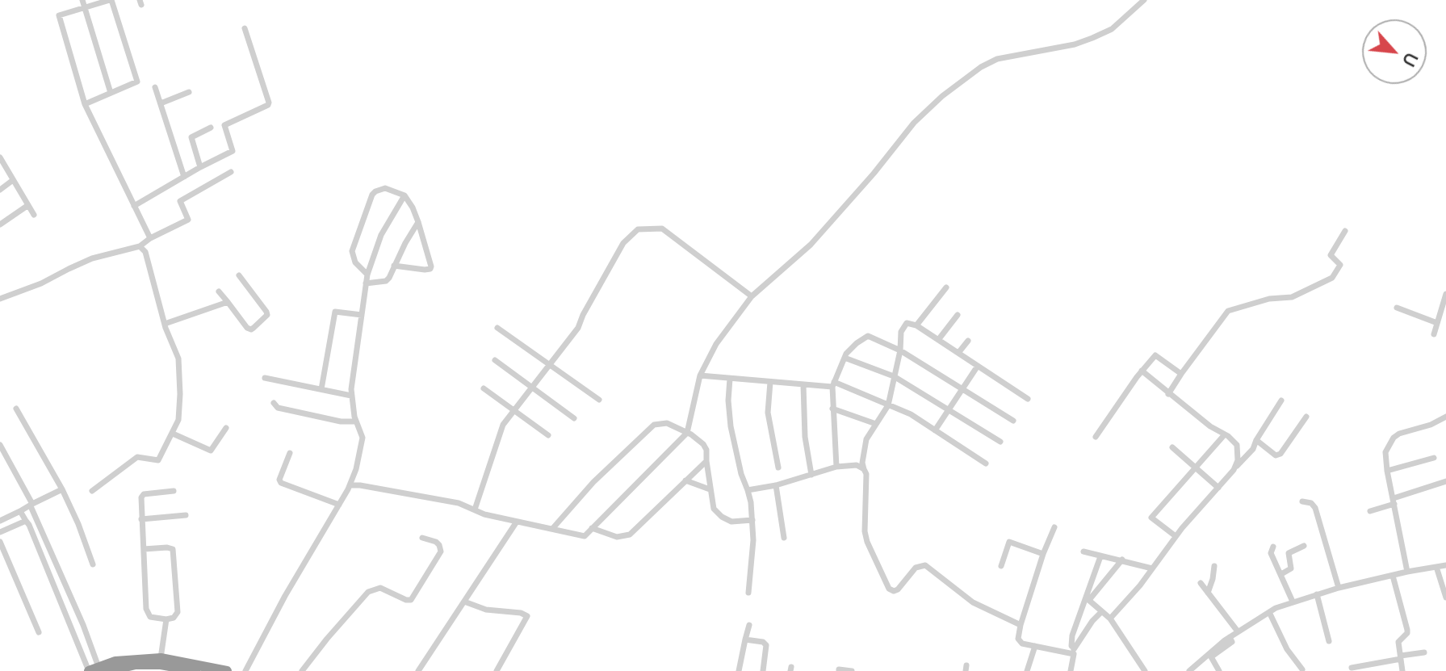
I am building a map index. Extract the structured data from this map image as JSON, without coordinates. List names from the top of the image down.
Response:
{
  "north": "bottom right"
}
